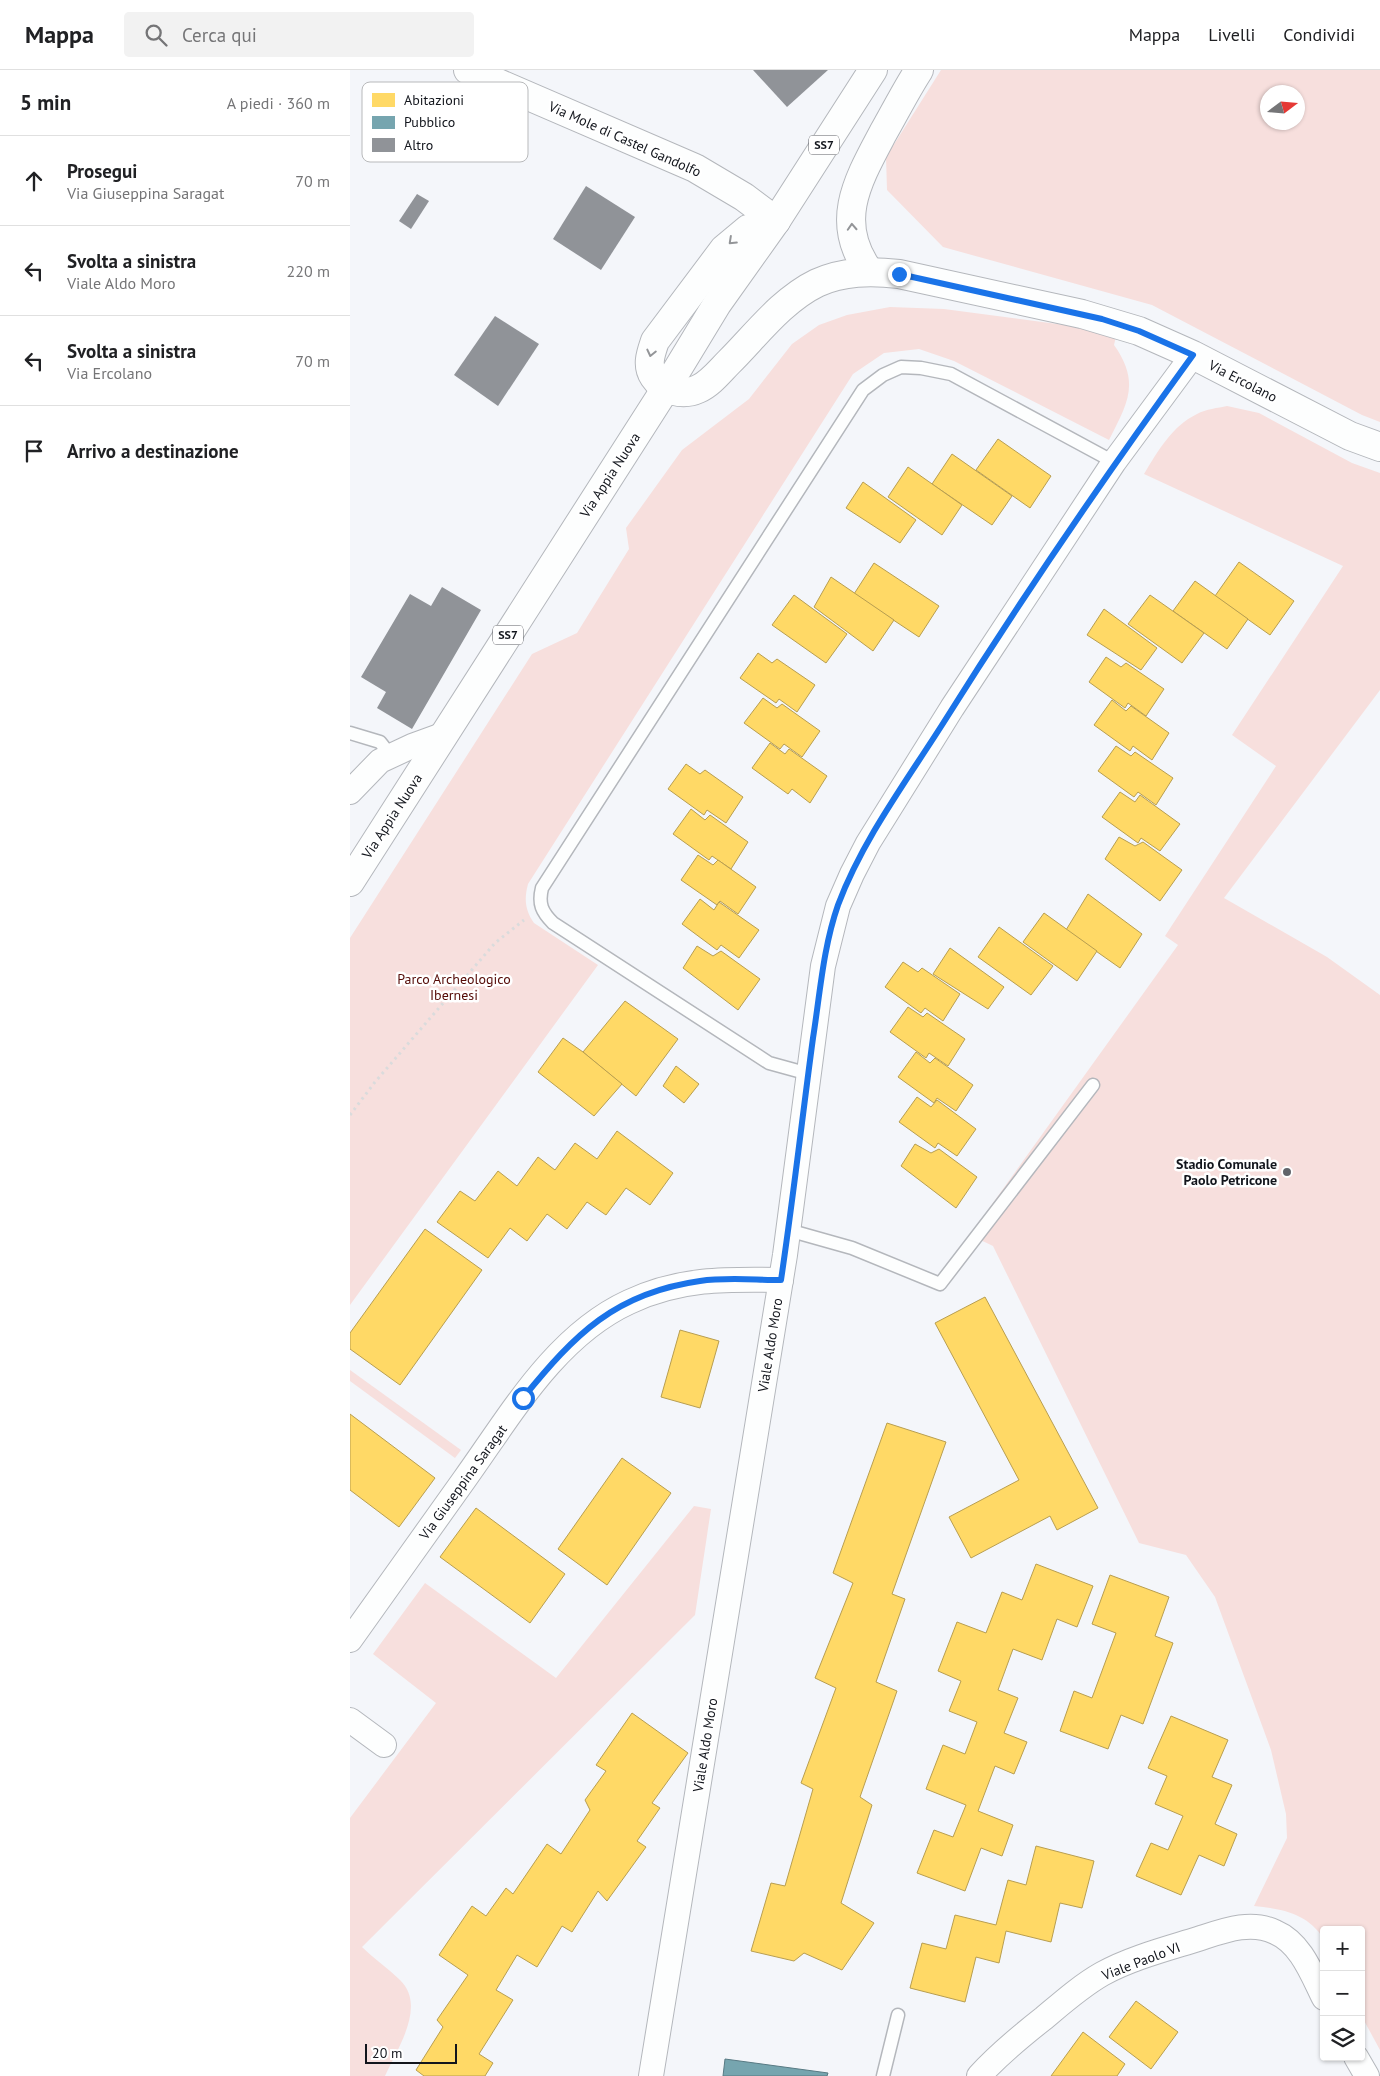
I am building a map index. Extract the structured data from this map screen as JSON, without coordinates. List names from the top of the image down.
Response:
{
  "streets": {
    "street": [
      "Via Mole di Castel Gandolfo",
      "SS7",
      "Via Ercolano",
      "Via Appia Nuova",
      "Viale Aldo Moro",
      "Via Giuseppina Saragat",
      "Viale Paolo VI"
    ]
  },
  "crossings": [
    ["Via Mole di Castel Gandolfo", "Via Appia Nuova"],
    ["Via Ercolano", "Via Appia Nuova"],
    ["Via Ercolano", "Viale Aldo Moro"],
    ["Viale Aldo Moro", "Via Giuseppina Saragat"]
  ],
  "parks": ["Parco Archeologico Ibernesi"],
  "places": ["Stadio Comunale Paolo Petricone"],
  "legend": ["Abitazioni", "Pubblico", "Altro"],
  "scale_bar": "20 m",
  "north": "right",
  "page": {
    "header": "Mappa",
    "search": "Cerca qui",
    "nav": ["Mappa", "Livelli", "Condividi"],
    "heading": ["5 min", "A piedi · 360 m"],
    "list": [
      ["Prosegui", "Via Giuseppina Saragat", "70 m"],
      ["Svolta a sinistra", "Viale Aldo Moro", "220 m"],
      ["Svolta a sinistra", "Via Ercolano", "70 m"],
      "Arrivo a destinazione"
    ],
    "map_buttons": ["+", "−"],
    "scale": "20 m"
  }
}
